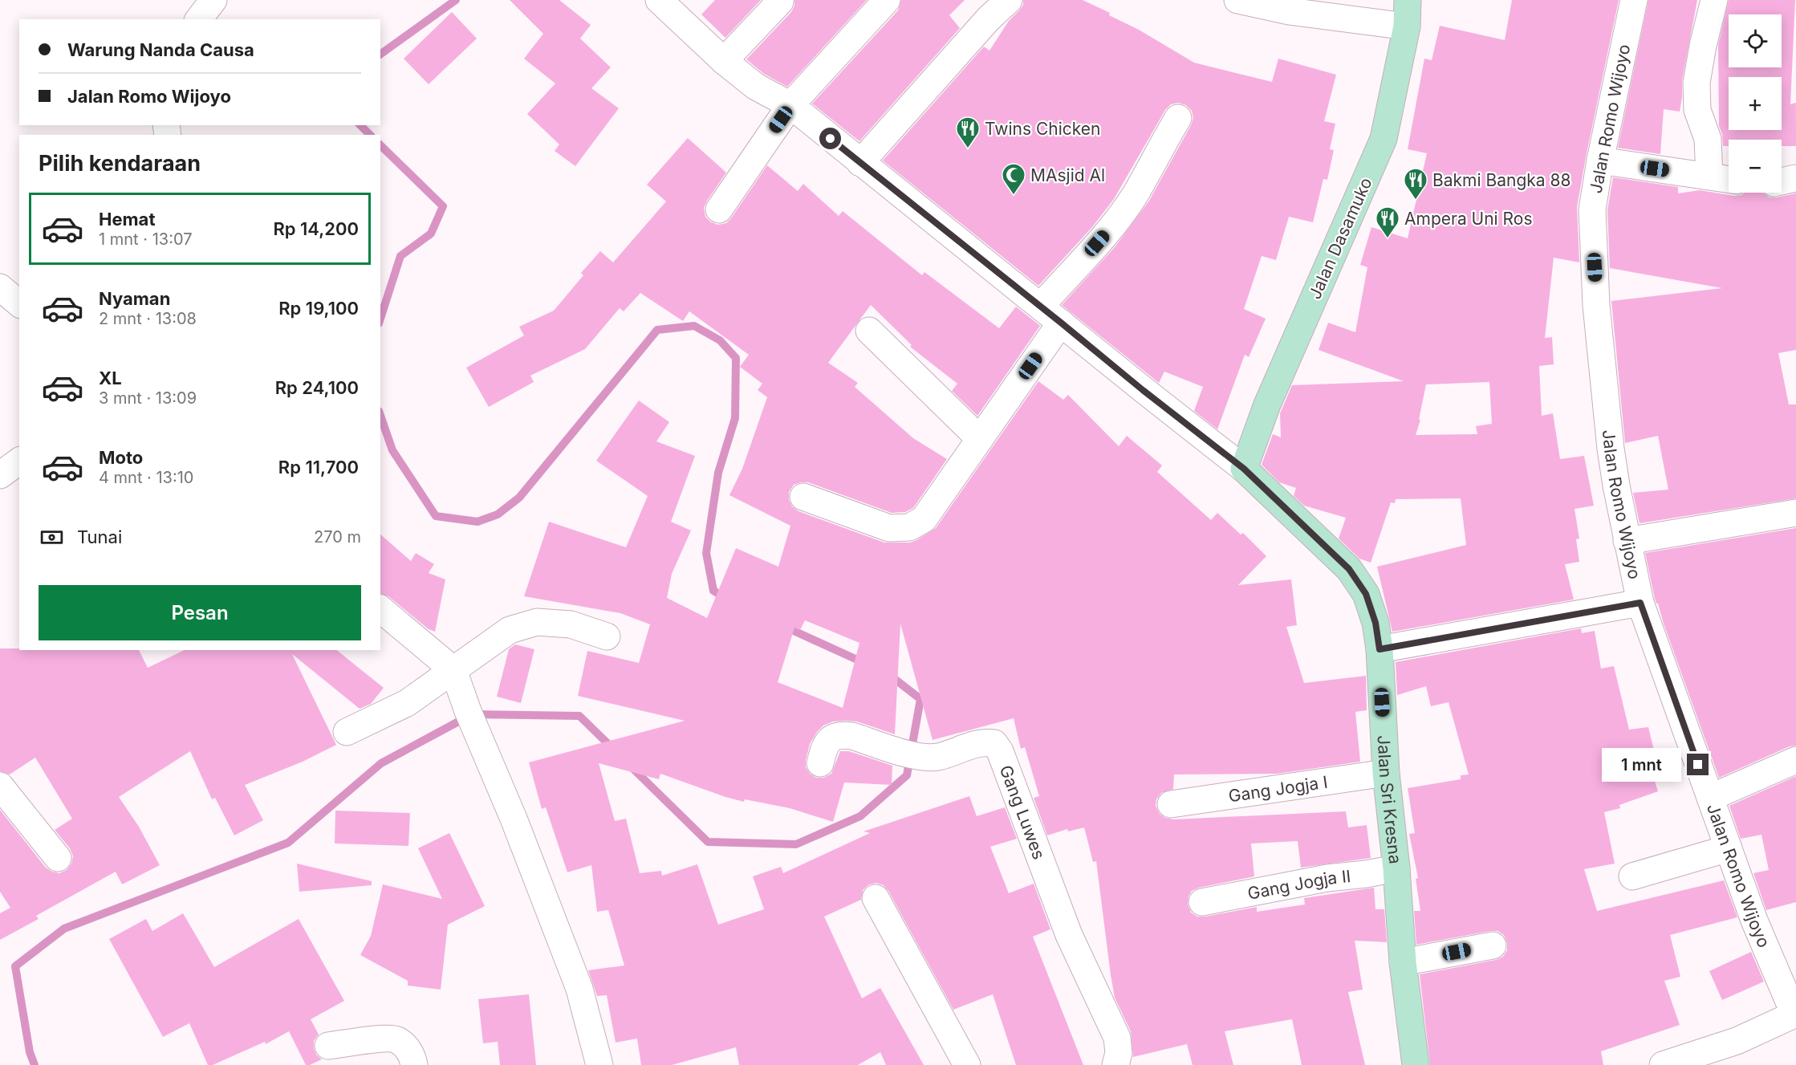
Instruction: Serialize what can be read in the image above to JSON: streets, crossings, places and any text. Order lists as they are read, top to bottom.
{
  "streets": {
    "main road": ["Jalan Dasamuko", "Jalan Sri Kresna"],
    "street": [
      "Jalan Romo Wijoyo",
      "Gang Jogja I",
      "Gang Luwes",
      "Gang Jogja II"
    ]
  },
  "crossings": [
    ["Jalan Dasamuko", "Jalan Sri Kresna"],
    ["Gang Jogja I", "Jalan Sri Kresna"],
    ["Jalan Sri Kresna", "Gang Jogja II"]
  ],
  "places": {
    "restaurant": ["Twins Chicken", "Bakmi Bangka 88", "Ampera Uni Ros"],
    "mosque": ["MAsjid Al"]
  },
  "page": {
    "map_buttons": ["+", "−"],
    "banner": ["Warung Nanda Causa", "Jalan Romo Wijoyo"],
    "heading": "Pilih kendaraan",
    "list": [
      {
        "name": "Hemat",
        "note": "1 mnt · 13:07",
        "value": "Rp 14,200"
      },
      {
        "name": "Nyaman",
        "note": "2 mnt · 13:08",
        "value": "Rp 19,100"
      },
      {
        "name": "XL",
        "note": "3 mnt · 13:09",
        "value": "Rp 24,100"
      },
      {
        "name": "Moto",
        "note": "4 mnt · 13:10",
        "value": "Rp 11,700"
      }
    ],
    "pay": ["Tunai", "270 m"],
    "buttons": "Pesan",
    "bubble": "1 mnt"
  }
}
